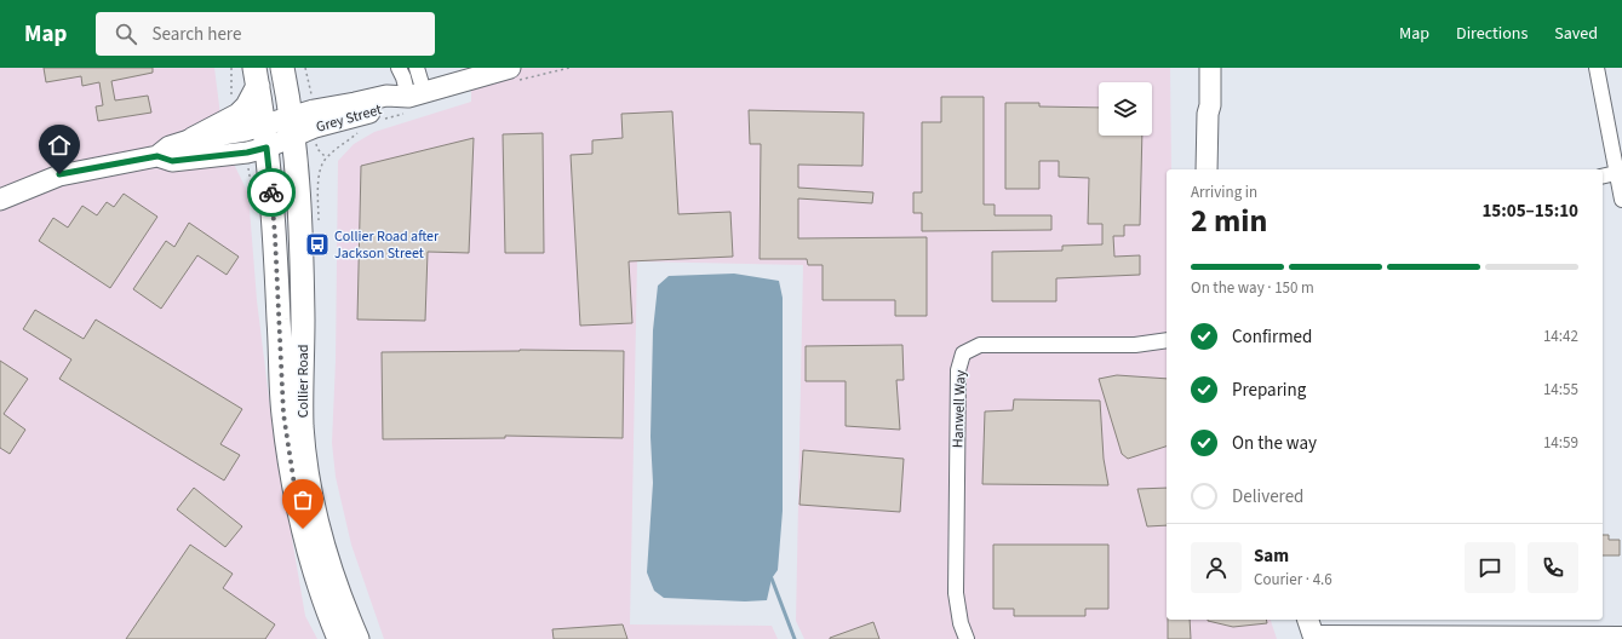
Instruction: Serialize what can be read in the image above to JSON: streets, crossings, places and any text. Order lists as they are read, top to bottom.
{
  "streets": {
    "main road": ["Collier Road"],
    "street": ["Grey Street", "Hanwell Way"]
  },
  "crossings": [
    ["Grey Street", "Collier Road"]
  ],
  "places": {
    "bus stop": ["Collier Road after Jackson Street"]
  },
  "page": {
    "header": "Map",
    "search": "Search here",
    "nav": ["Map", "Directions", "Saved"],
    "heading": ["2 min", "Arriving in", "15:05–15:10"],
    "panel": ["Sam", "Courier · 4.6"],
    "bar": "On the way · 150 m",
    "list": [
      ["Confirmed", "14:42"],
      ["Preparing", "14:55"],
      ["On the way", "14:59"],
      "Delivered"
    ]
  }
}
